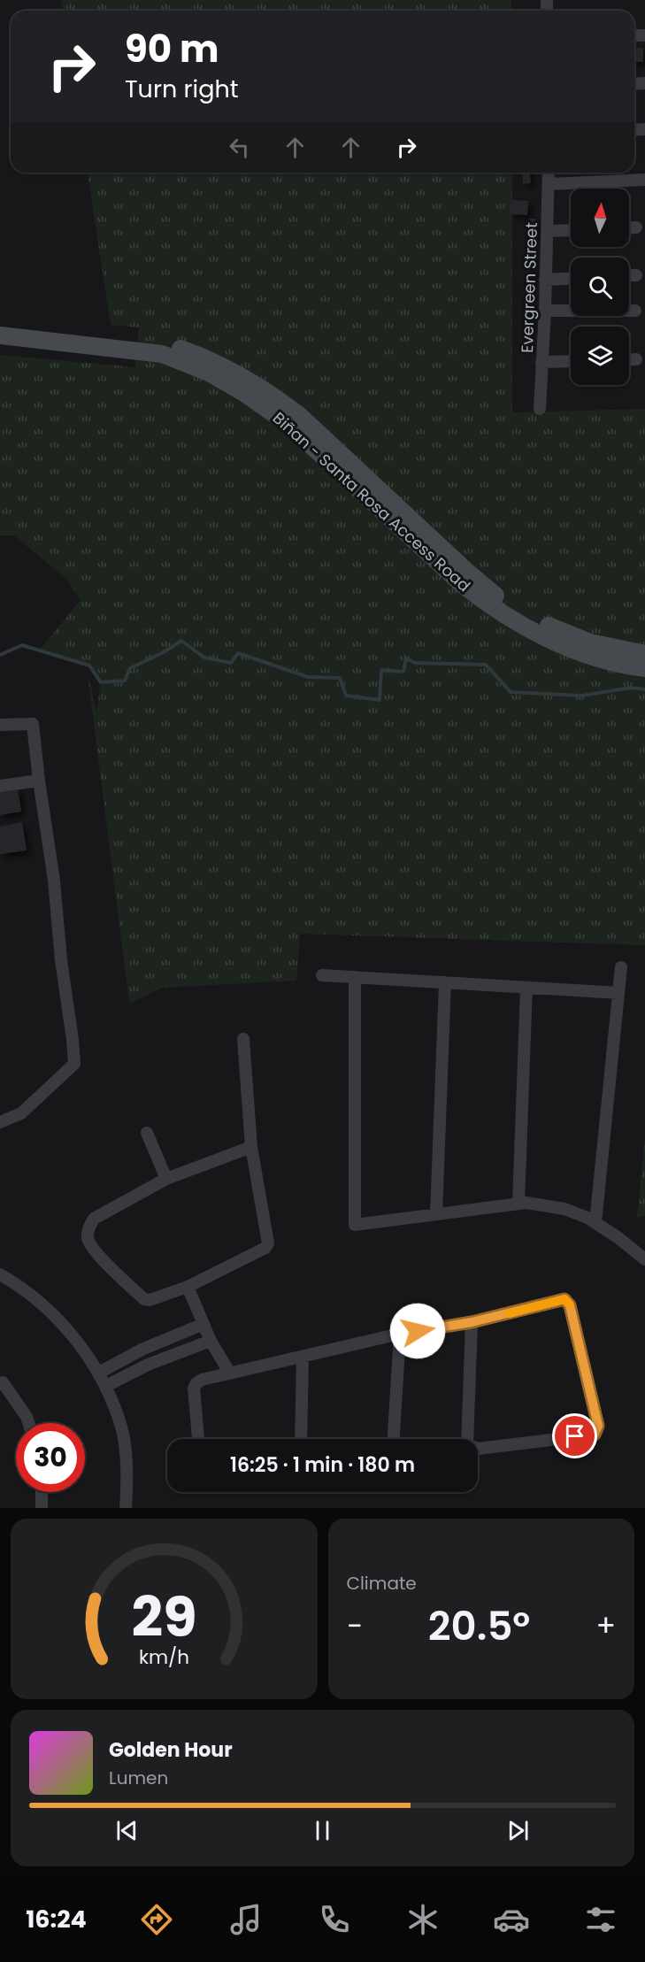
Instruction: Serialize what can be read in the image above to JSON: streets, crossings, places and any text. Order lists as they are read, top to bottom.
{
  "streets": {
    "main road": ["Biñan - Santa Rosa Access Road"],
    "street": ["Evergreen Street"]
  },
  "north": "top",
  "page": {
    "turn": ["90 m", "Turn right"],
    "limit": "30",
    "trip": "16:25 · 1 min · 180 m",
    "tile": "Climate",
    "heat": ["−", "20.5°", "+"],
    "song": ["Golden Hour", "Lumen"],
    "tabs": "16:24",
    "gauge": ["29", "km/h"]
  }
}
